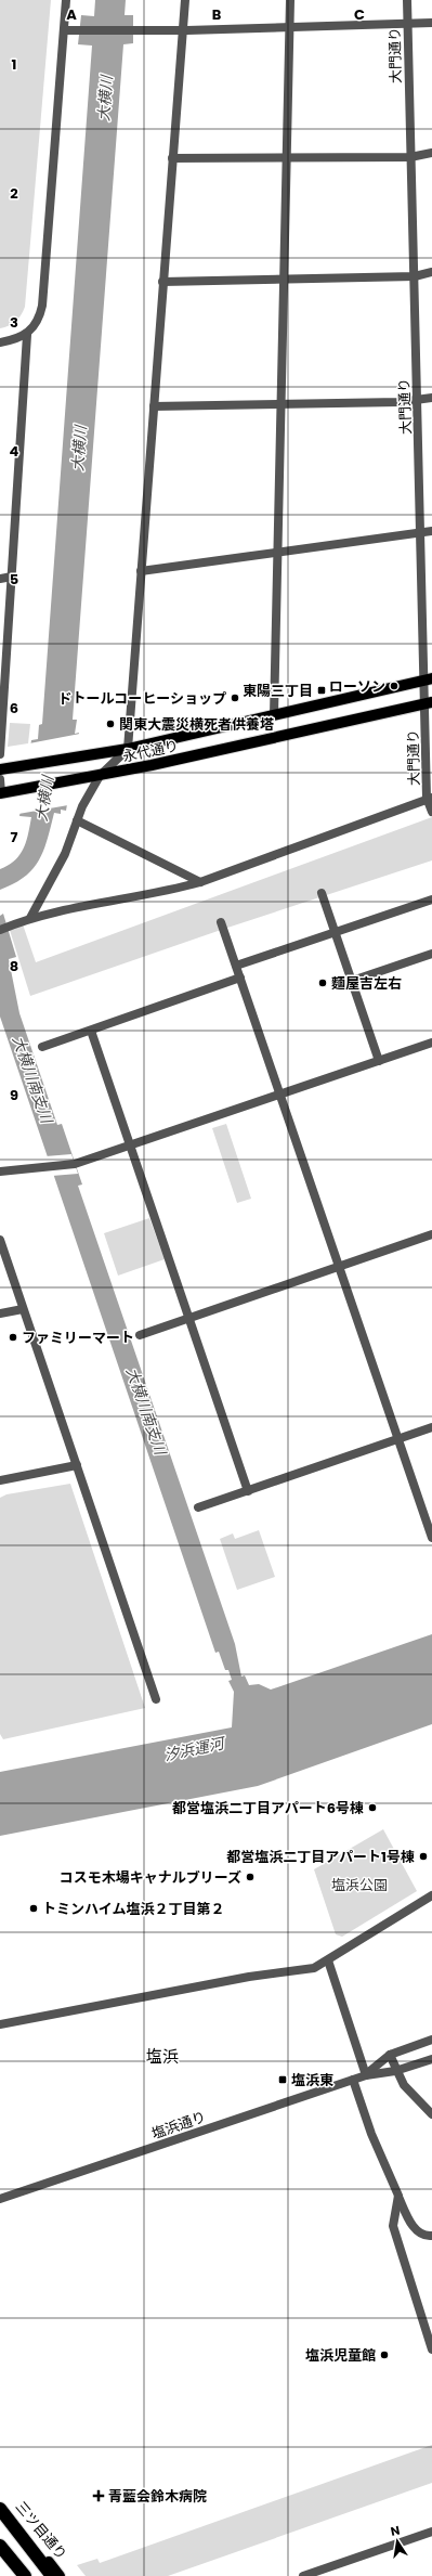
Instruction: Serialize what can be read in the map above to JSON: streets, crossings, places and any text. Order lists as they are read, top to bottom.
{
  "streets": {
    "main road": ["永代通り", "三ツ目通り"],
    "street": ["大門通り", "塩浜通り"]
  },
  "crossings": [
    ["大門通り", "永代通り"]
  ],
  "districts": ["塩浜"],
  "water": ["大横川", "大横川南支川", "汐浜運河"],
  "parks": ["塩浜公園"],
  "places": {
    "other": [
      "ローソン",
      "ドトールコーヒーショップ",
      "関東大震災横死者供養塔",
      "麵屋吉左右",
      "ファミリーマート",
      "都営塩浜二丁目アパート6号棟",
      "都営塩浜二丁目アパート1号棟",
      "コスモ木場キャナルブリーズ",
      "トミンハイム塩浜２丁目第２",
      "塩浜児童館"
    ],
    "transit": ["東陽三丁目", "塩浜東"],
    "health": ["青藍会鈴木病院"]
  },
  "north": "top",
  "grid": {
    "columns": ["A", "B", "C"],
    "rows": [
      "1",
      "2",
      "3",
      "4",
      "5",
      "6",
      "7",
      "8",
      "9"
    ]
  }
}
